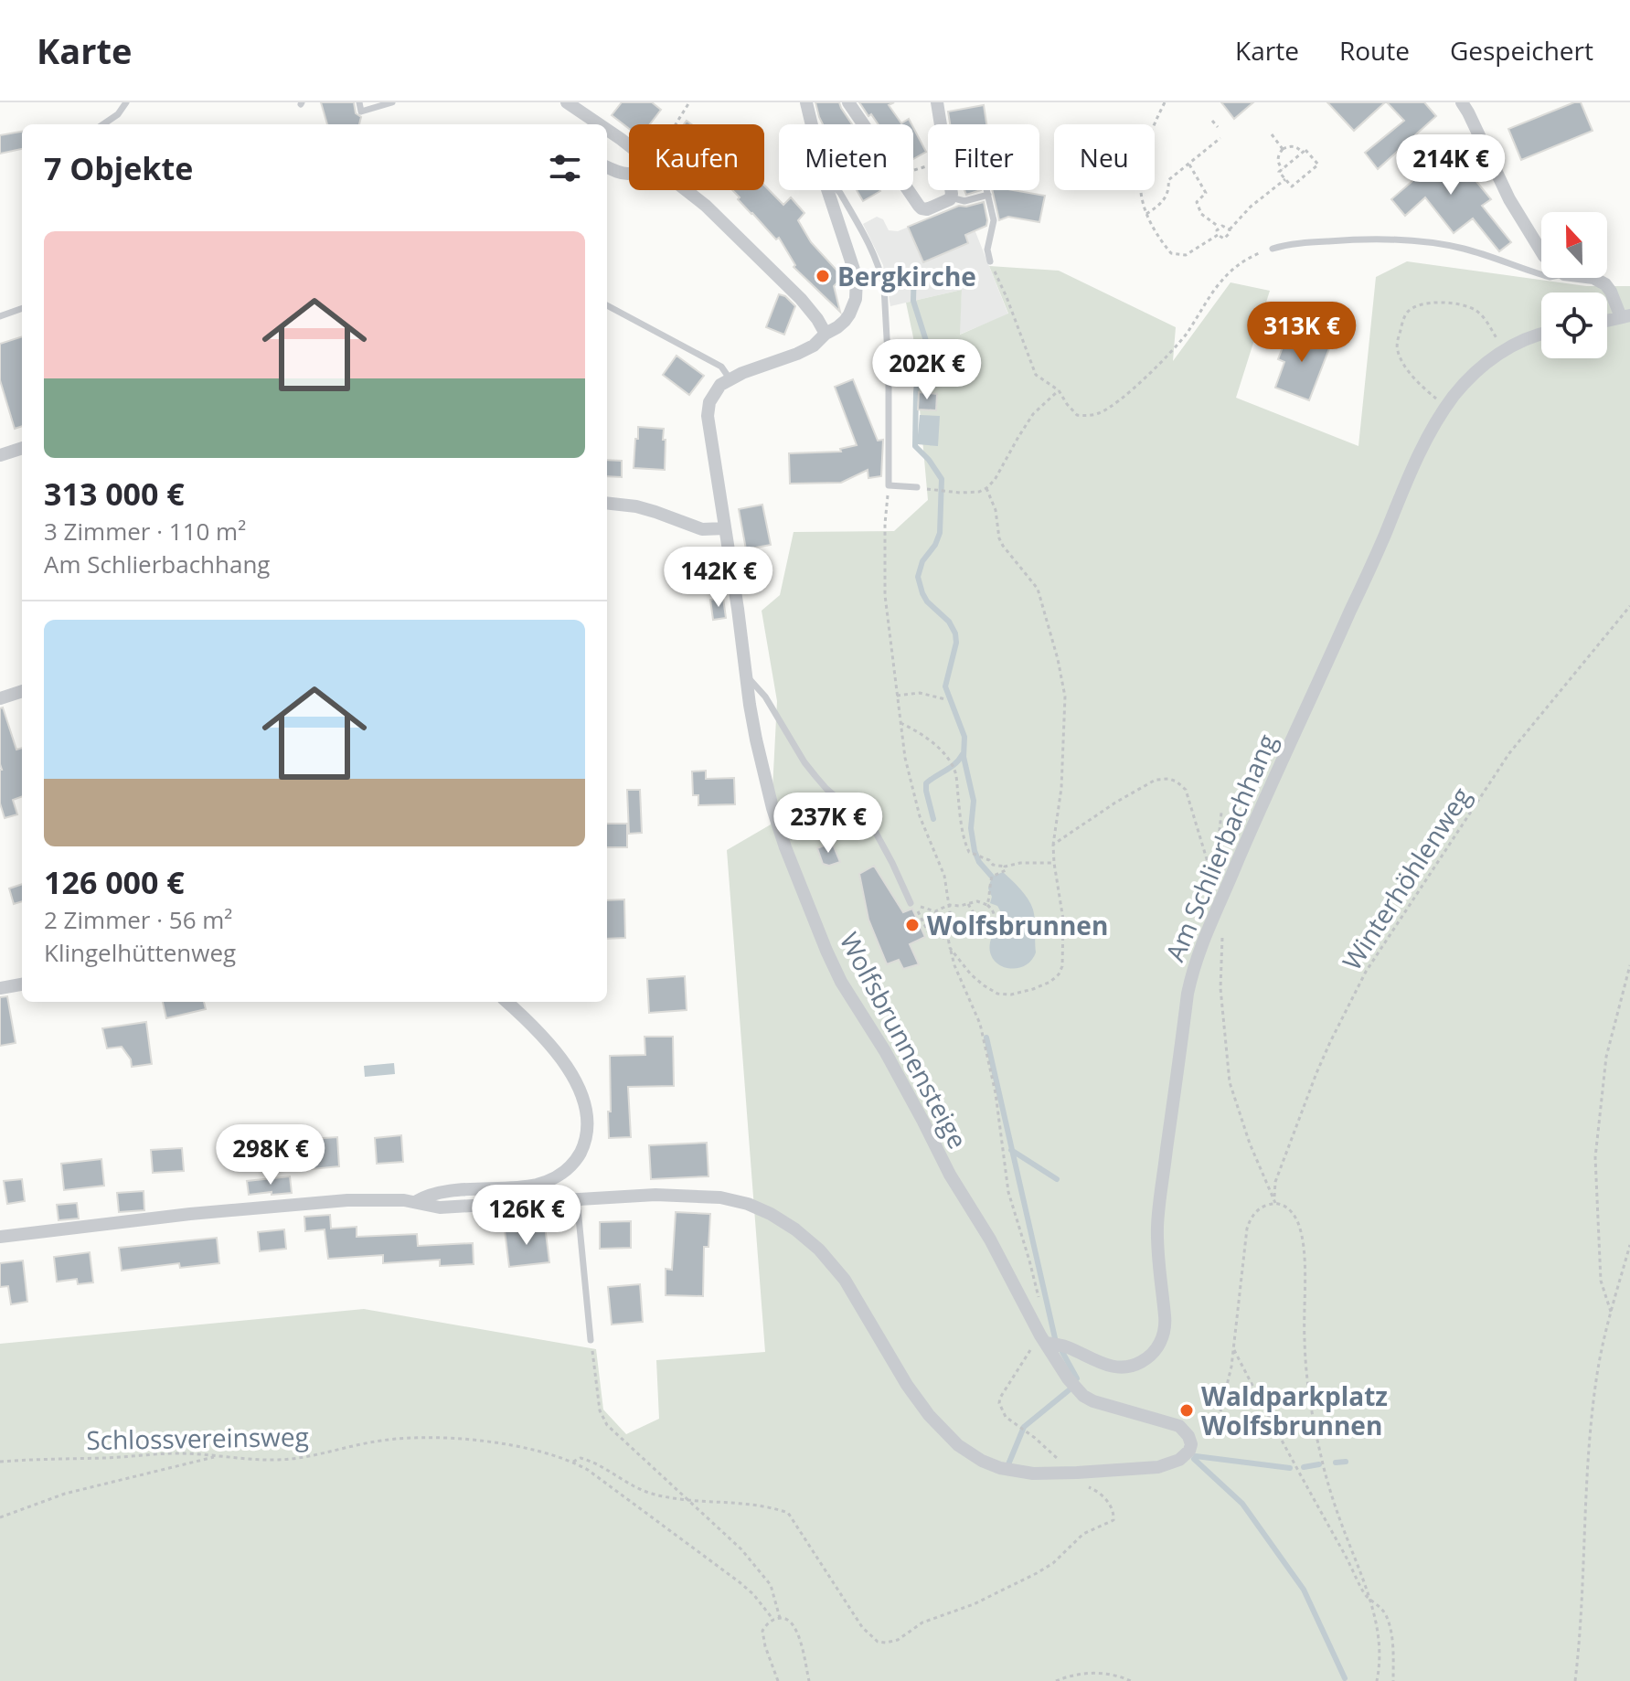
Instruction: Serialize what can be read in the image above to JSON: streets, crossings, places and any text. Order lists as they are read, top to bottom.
{
  "streets": {
    "street": ["Am Schlierbachhang", "Wolfsbrunnensteige"],
    "path": ["Winterhöhlenweg", "Schlossvereinsweg"]
  },
  "crossings": [
    ["Am Schlierbachhang", "Wolfsbrunnensteige"]
  ],
  "places": ["Bergkirche", "Wolfsbrunnen", "Waldparkplatz Wolfsbrunnen"],
  "north": "top",
  "page": {
    "header": "Karte",
    "nav": ["Karte", "Route", "Gespeichert"],
    "chip": [
      "Kaufen",
      "Mieten",
      "Filter",
      "Neu"
    ],
    "heading": "7 Objekte",
    "price": [
      "214K €",
      "313K €",
      "202K €",
      "142K €",
      "237K €",
      "298K €",
      "126K €"
    ],
    "list": [
      {
        "name": "313 000 €",
        "note": "3 Zimmer · 110 m² · Am Schlierbachhang"
      },
      {
        "name": "126 000 €",
        "note": "2 Zimmer · 56 m² · Klingelhüttenweg"
      }
    ]
  }
}
